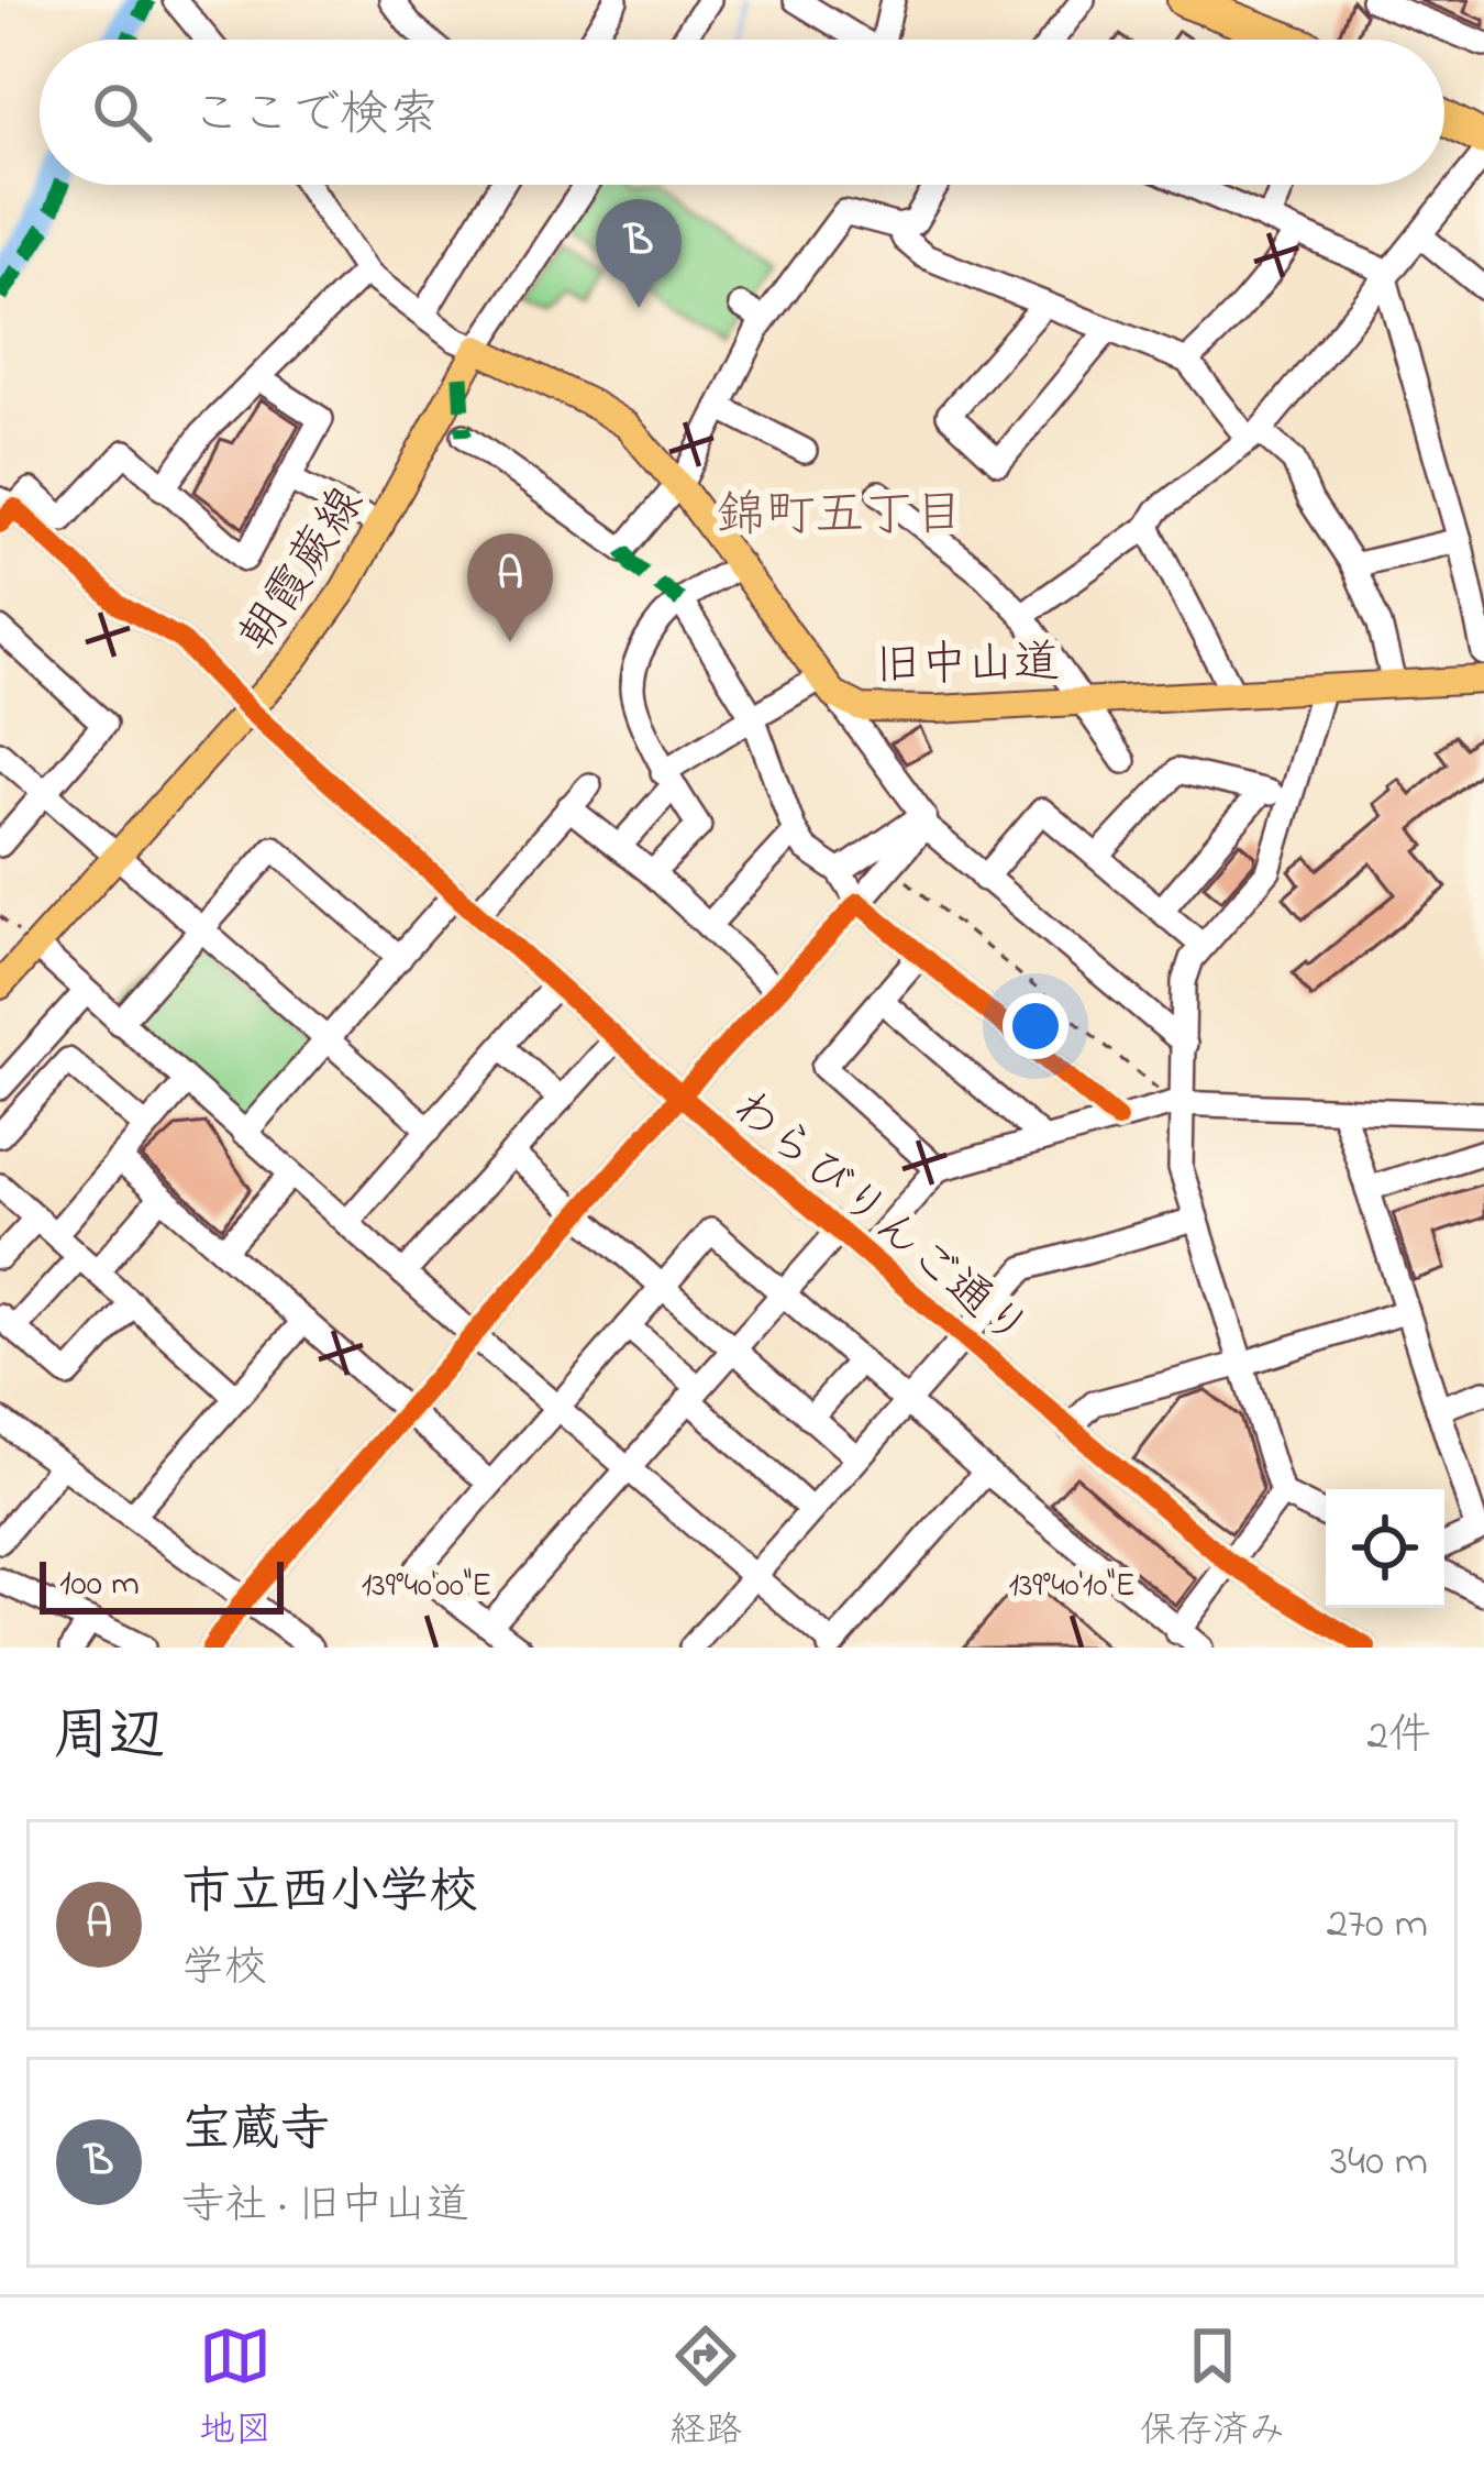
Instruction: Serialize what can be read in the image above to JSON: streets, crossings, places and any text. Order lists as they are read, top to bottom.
{
  "streets": {
    "main road": ["朝霞蕨線", "旧中山道"],
    "street": ["わらびりんご通り"]
  },
  "crossings": [
    ["朝霞蕨線", "旧中山道"],
    ["朝霞蕨線", "わらびりんご通り"]
  ],
  "districts": ["錦町五丁目"],
  "scale_bar": "100 m",
  "page": {
    "search": "ここで検索",
    "pins": ["B", "A"],
    "scale": "100 m",
    "heading": ["周辺", "2件"],
    "list": [
      {
        "mark": "A",
        "name": "市立西小学校",
        "note": "学校",
        "value": "270 m"
      },
      {
        "mark": "B",
        "name": "宝蔵寺",
        "note": "寺社 · 旧中山道",
        "value": "340 m"
      }
    ],
    "nav": ["地図", "経路", "保存済み"]
  },
  "coordinates": ["139°40'00\"E", "139°40'10\"E"]
}
